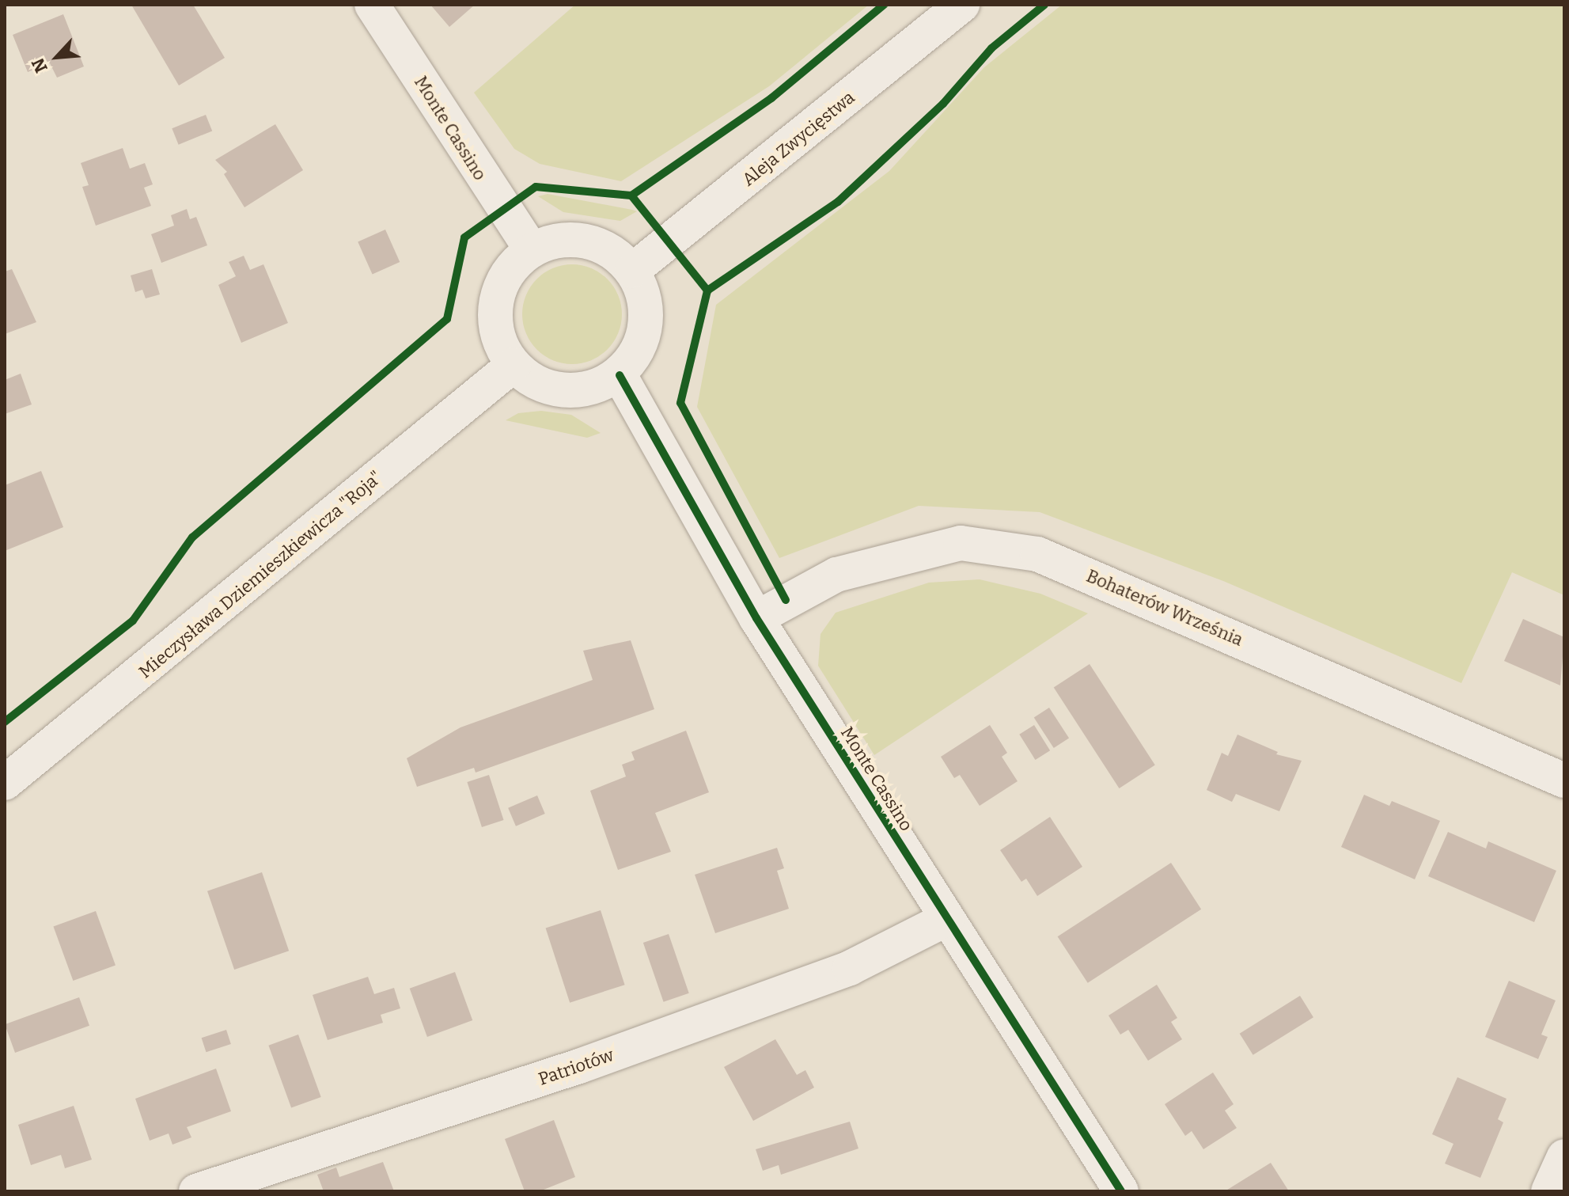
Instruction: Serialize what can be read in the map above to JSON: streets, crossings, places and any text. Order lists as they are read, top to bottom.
{
  "streets": {
    "street": [
      "Monte Cassino",
      "Aleja Zwycięstwa",
      "Mieczysława Dziemieszkiewicza \"Roja\"",
      "Bohaterów Września",
      "Patriotów"
    ]
  },
  "crossings": [
    ["Monte Cassino", "Aleja Zwycięstwa"],
    ["Monte Cassino", "Mieczysława Dziemieszkiewicza \"Roja\""],
    ["Monte Cassino", "Bohaterów Września"],
    ["Monte Cassino", "Patriotów"],
    ["Aleja Zwycięstwa", "Mieczysława Dziemieszkiewicza \"Roja\""]
  ],
  "north": "bottom left"
}
